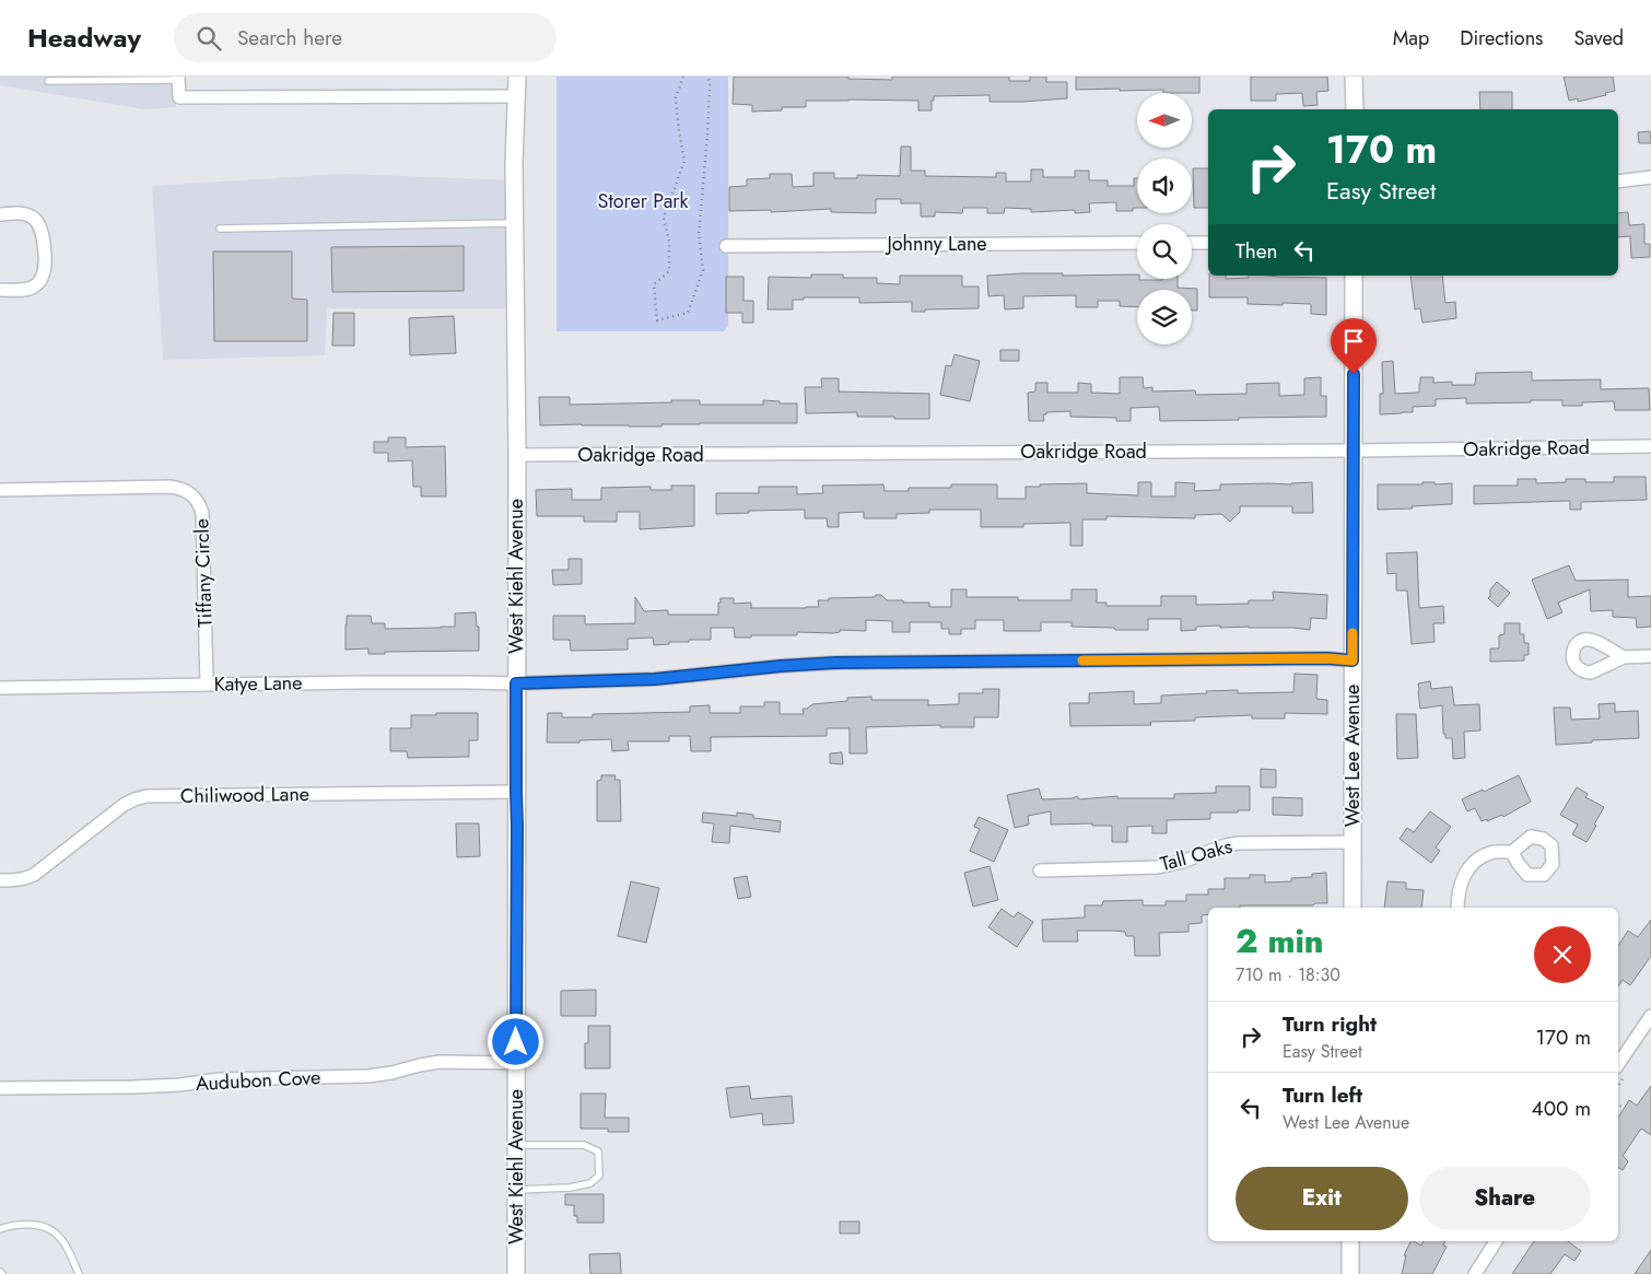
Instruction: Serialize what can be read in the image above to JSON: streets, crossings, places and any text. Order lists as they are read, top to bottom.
{
  "streets": {
    "street": [
      "Johnny Lane",
      "Oakridge Road",
      "Tiffany Circle",
      "West Kiehl Avenue",
      "Katye Lane",
      "West Lee Avenue",
      "Chiliwood Lane",
      "Tall Oaks",
      "Audubon Cove"
    ]
  },
  "crossings": [
    ["Oakridge Road", "West Kiehl Avenue"],
    ["Oakridge Road", "West Lee Avenue"],
    ["Tiffany Circle", "Katye Lane"],
    ["West Kiehl Avenue", "Katye Lane"],
    ["West Kiehl Avenue", "Chiliwood Lane"],
    ["West Kiehl Avenue", "Audubon Cove"],
    ["Katye Lane", "West Lee Avenue"],
    ["West Lee Avenue", "Tall Oaks"]
  ],
  "parks": ["Storer Park"],
  "north": "left",
  "page": {
    "header": "Headway",
    "search": "Search here",
    "nav": ["Map", "Directions", "Saved"],
    "turn": ["170 m", "Easy Street"],
    "then": "Then",
    "heading": ["2 min", "710 m · 18:30"],
    "list": [
      {
        "name": "Turn right",
        "note": "Easy Street",
        "value": "170 m"
      },
      {
        "name": "Turn left",
        "note": "West Lee Avenue",
        "value": "400 m"
      }
    ],
    "buttons": ["Exit", "Share"]
  }
}
